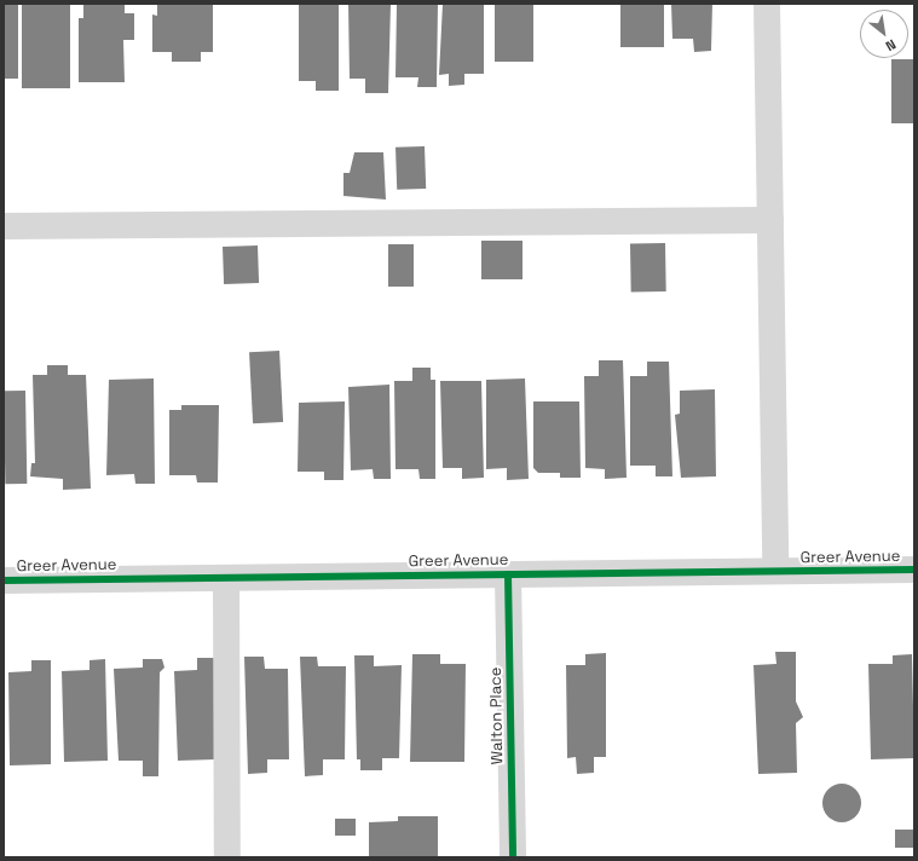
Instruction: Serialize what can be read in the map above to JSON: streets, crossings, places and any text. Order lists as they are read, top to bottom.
{
  "streets": {
    "street": ["Greer Avenue", "Walton Place"]
  },
  "crossings": [
    ["Greer Avenue", "Walton Place"]
  ],
  "north": "bottom right"
}
